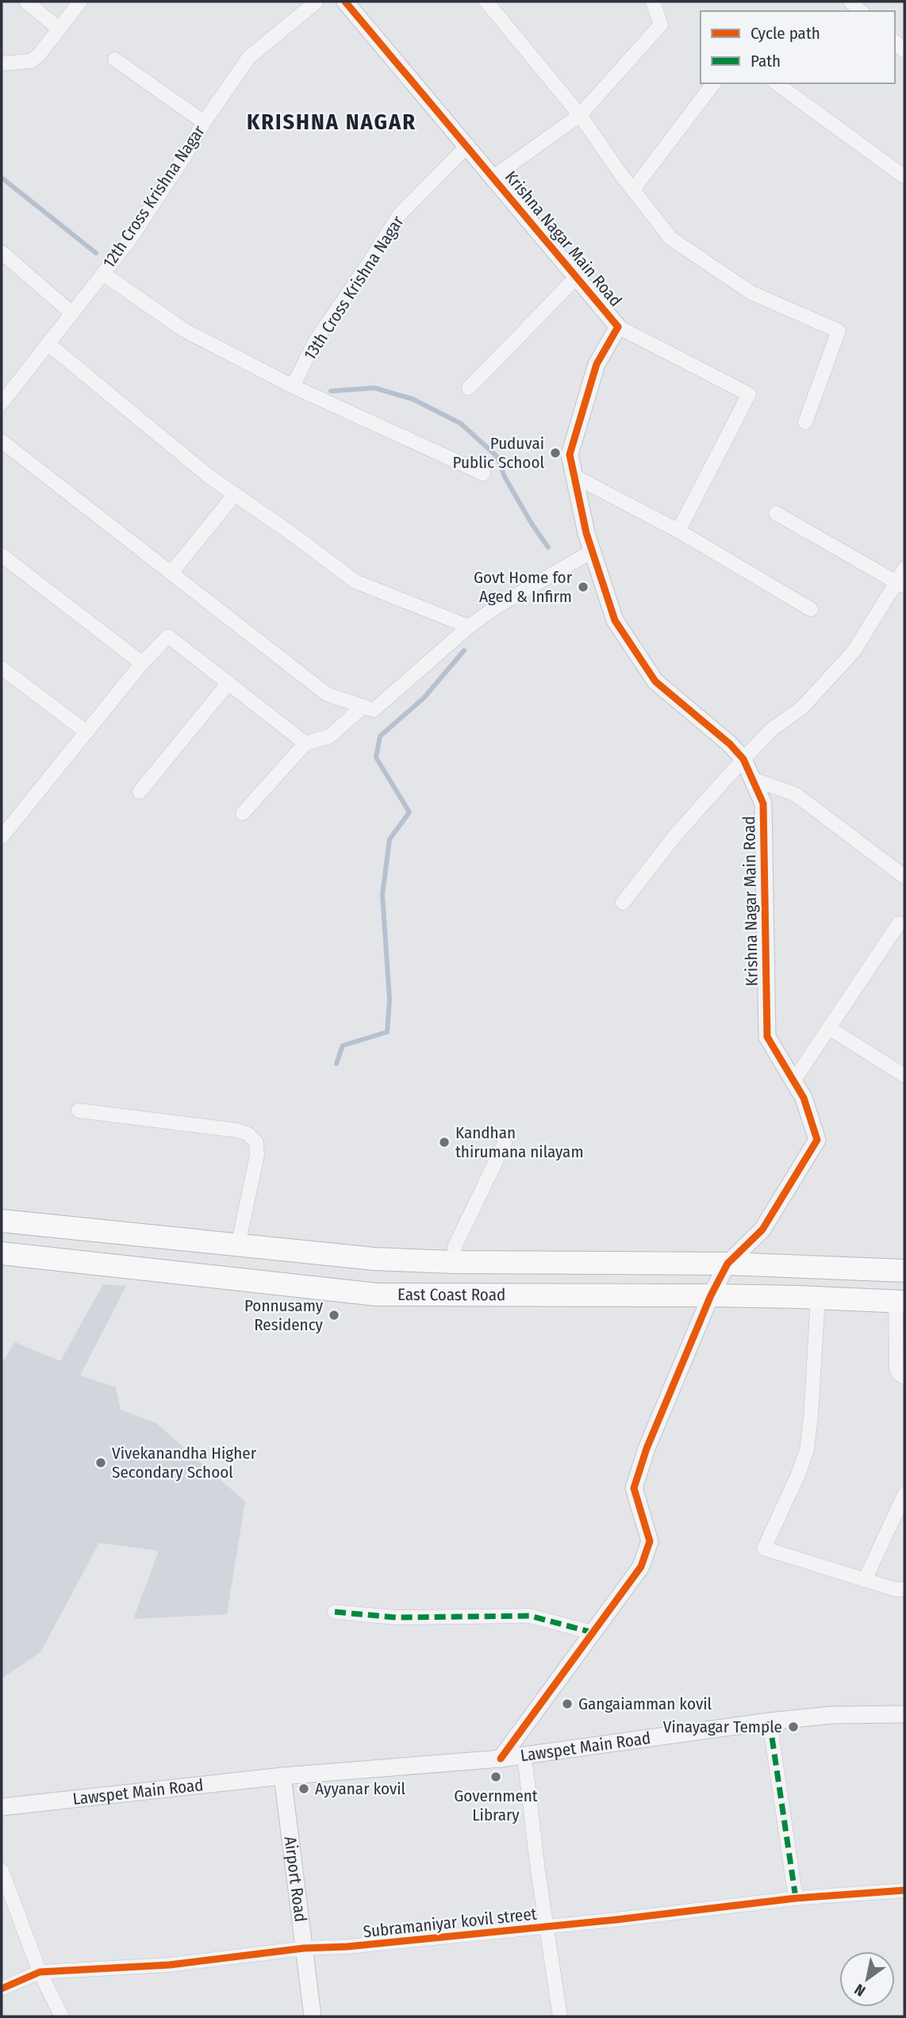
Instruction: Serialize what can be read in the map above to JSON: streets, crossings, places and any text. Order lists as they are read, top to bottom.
{
  "streets": {
    "highway": ["East Coast Road"],
    "street": [
      "12th Cross Krishna Nagar",
      "Krishna Nagar Main Road",
      "13th Cross Krishna Nagar",
      "Lawspet Main Road",
      "Airport Road",
      "Subramaniyar kovil street"
    ]
  },
  "crossings": [
    ["Krishna Nagar Main Road", "13th Cross Krishna Nagar"],
    ["Krishna Nagar Main Road", "East Coast Road"],
    ["Lawspet Main Road", "Airport Road"],
    ["Airport Road", "Subramaniyar kovil street"]
  ],
  "districts": ["KRISHNA NAGAR"],
  "places": [
    "Puduvai Public School",
    "Govt Home for Aged & Infirm",
    "Kandhan thirumana nilayam",
    "Ponnusamy Residency",
    "Vivekanandha Higher Secondary School",
    "Gangaiamman kovil",
    "Vinayagar Temple",
    "Government Library",
    "Ayyanar kovil"
  ],
  "legend": ["Cycle path", "Path"],
  "north": "bottom left"
}
